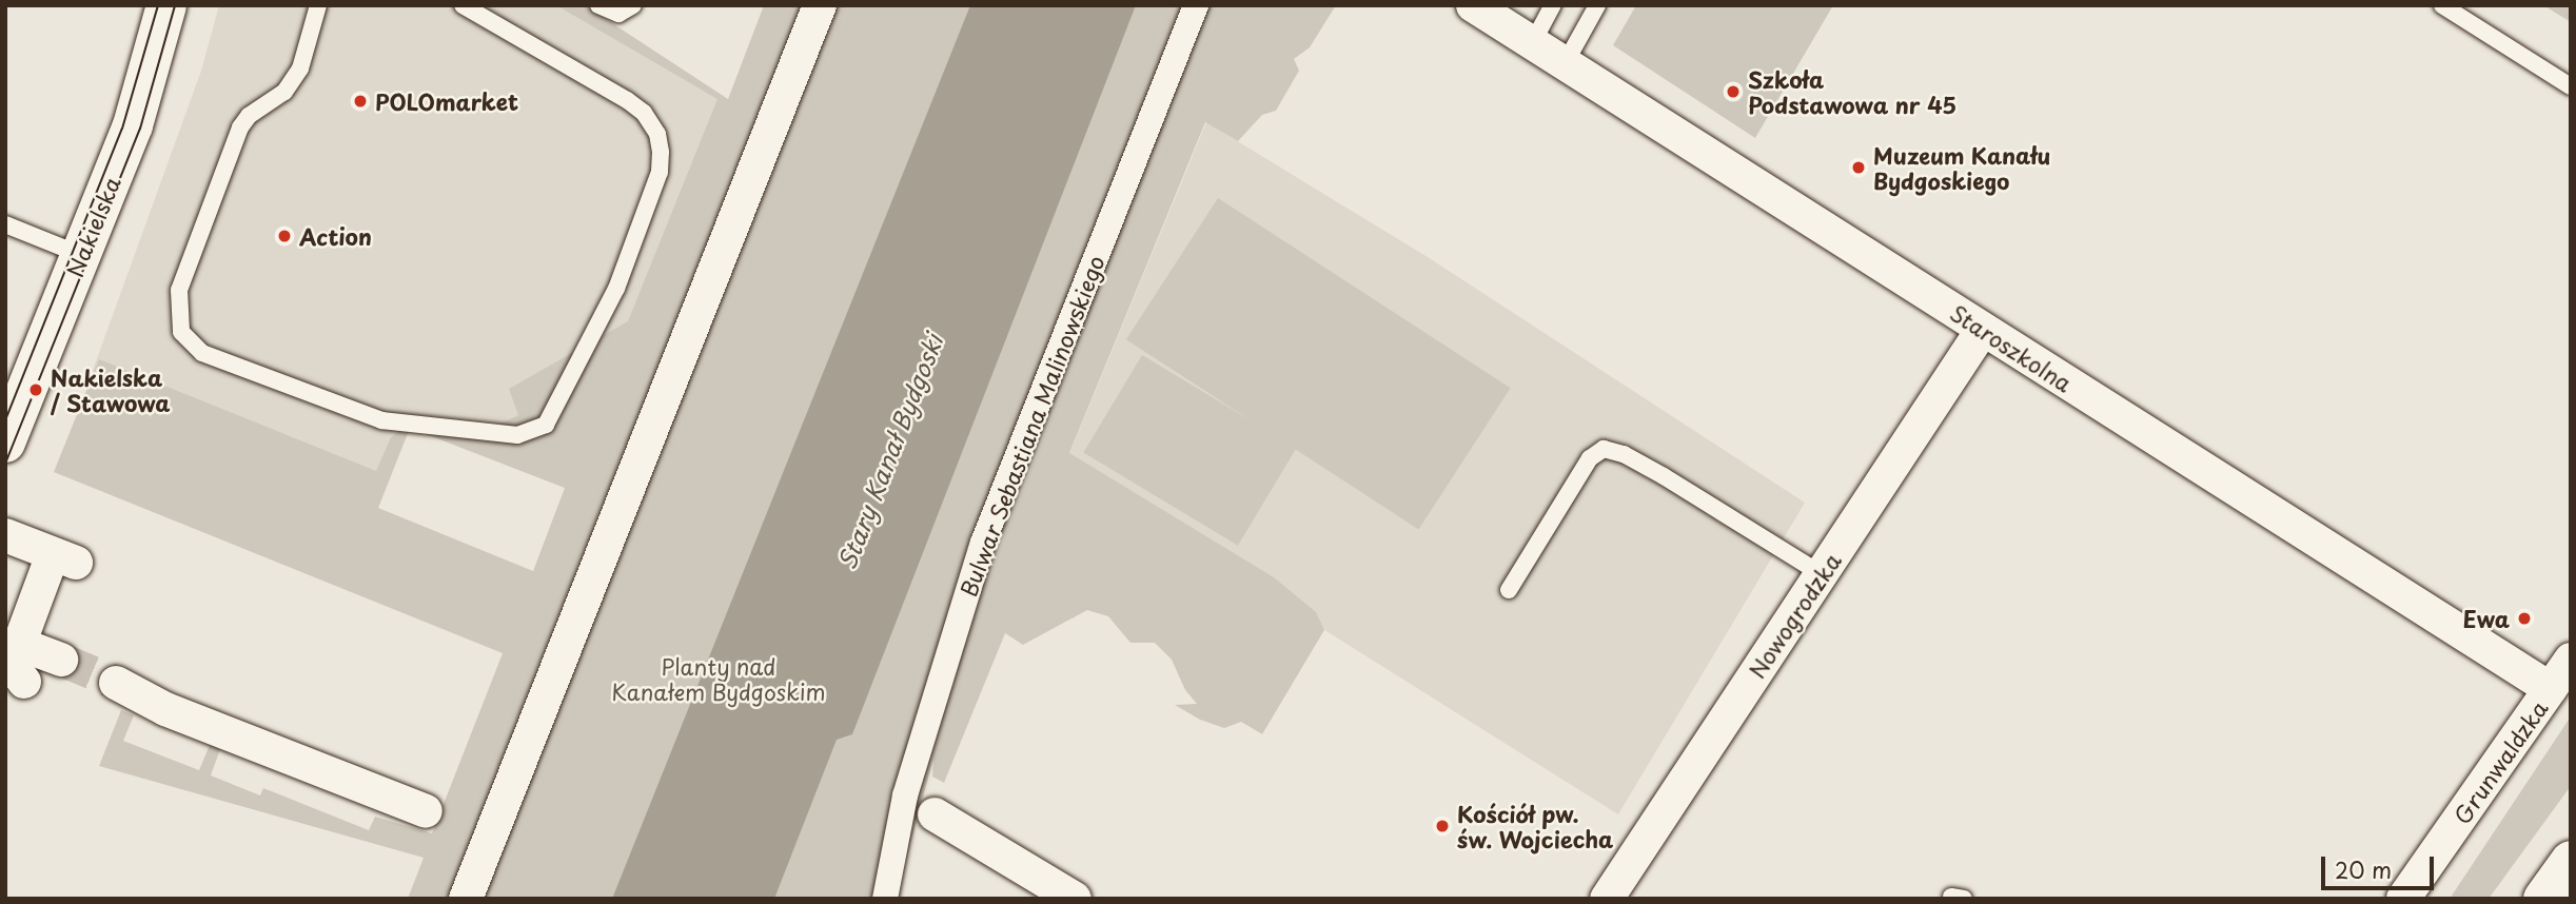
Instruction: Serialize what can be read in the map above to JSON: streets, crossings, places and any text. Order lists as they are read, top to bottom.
{
  "streets": {
    "main road": ["Nakielska"],
    "street": [
      "Staroszkolna",
      "Bulwar Sebastiana Malinowskiego",
      "Nowogrodzka",
      "Grunwaldzka"
    ]
  },
  "crossings": [
    ["Staroszkolna", "Nowogrodzka"],
    ["Staroszkolna", "Grunwaldzka"]
  ],
  "water": ["Stary Kanał Bydgoski"],
  "parks": ["Planty nad Kanałem Bydgoskim"],
  "places": [
    "Szkoła Podstawowa nr 45",
    "POLOmarket",
    "Muzeum Kanału Bydgoskiego",
    "Action",
    "Nakielska / Stawowa",
    "Ewa",
    "Kościół pw. św. Wojciecha"
  ],
  "scale_bar": "20 m"
}
